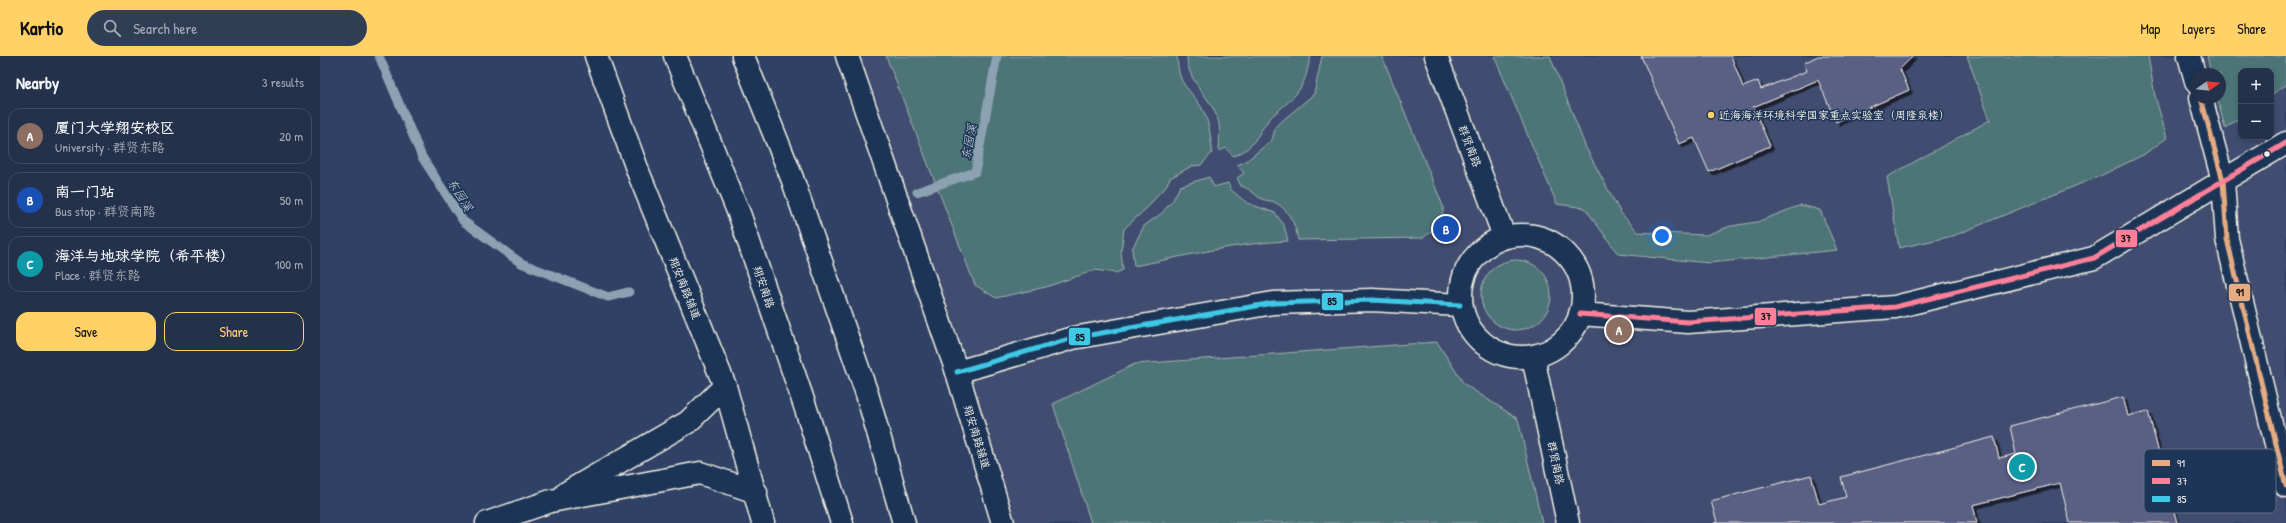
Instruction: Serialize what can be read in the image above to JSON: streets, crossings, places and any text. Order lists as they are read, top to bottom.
{
  "streets": {
    "main road": ["群贤南路", "翔安南路", "翔安南路辅道"]
  },
  "water": ["东园溪"],
  "places": ["近海海洋环境科学国家重点实验室（周隆泉楼）"],
  "lines": ["transit line 91", "transit line 37", "transit line 85"],
  "legend": ["91", "37", "85"],
  "north": "right",
  "page": {
    "header": "Kartio",
    "search": "Search here",
    "nav": ["Map", "Layers", "Share"],
    "heading": ["Nearby", "3 results"],
    "map_buttons": ["+", "−"],
    "list": [
      {
        "mark": "A",
        "name": "厦门大学翔安校区",
        "note": "University · 群贤东路",
        "value": "20 m"
      },
      {
        "mark": "B",
        "name": "南一门站",
        "note": "Bus stop · 群贤南路",
        "value": "50 m"
      },
      {
        "mark": "C",
        "name": "海洋与地球学院（希平楼）",
        "note": "Place · 群贤东路",
        "value": "100 m"
      }
    ],
    "pins": ["B", "A", "C"],
    "buttons": ["Save", "Share"]
  }
}
